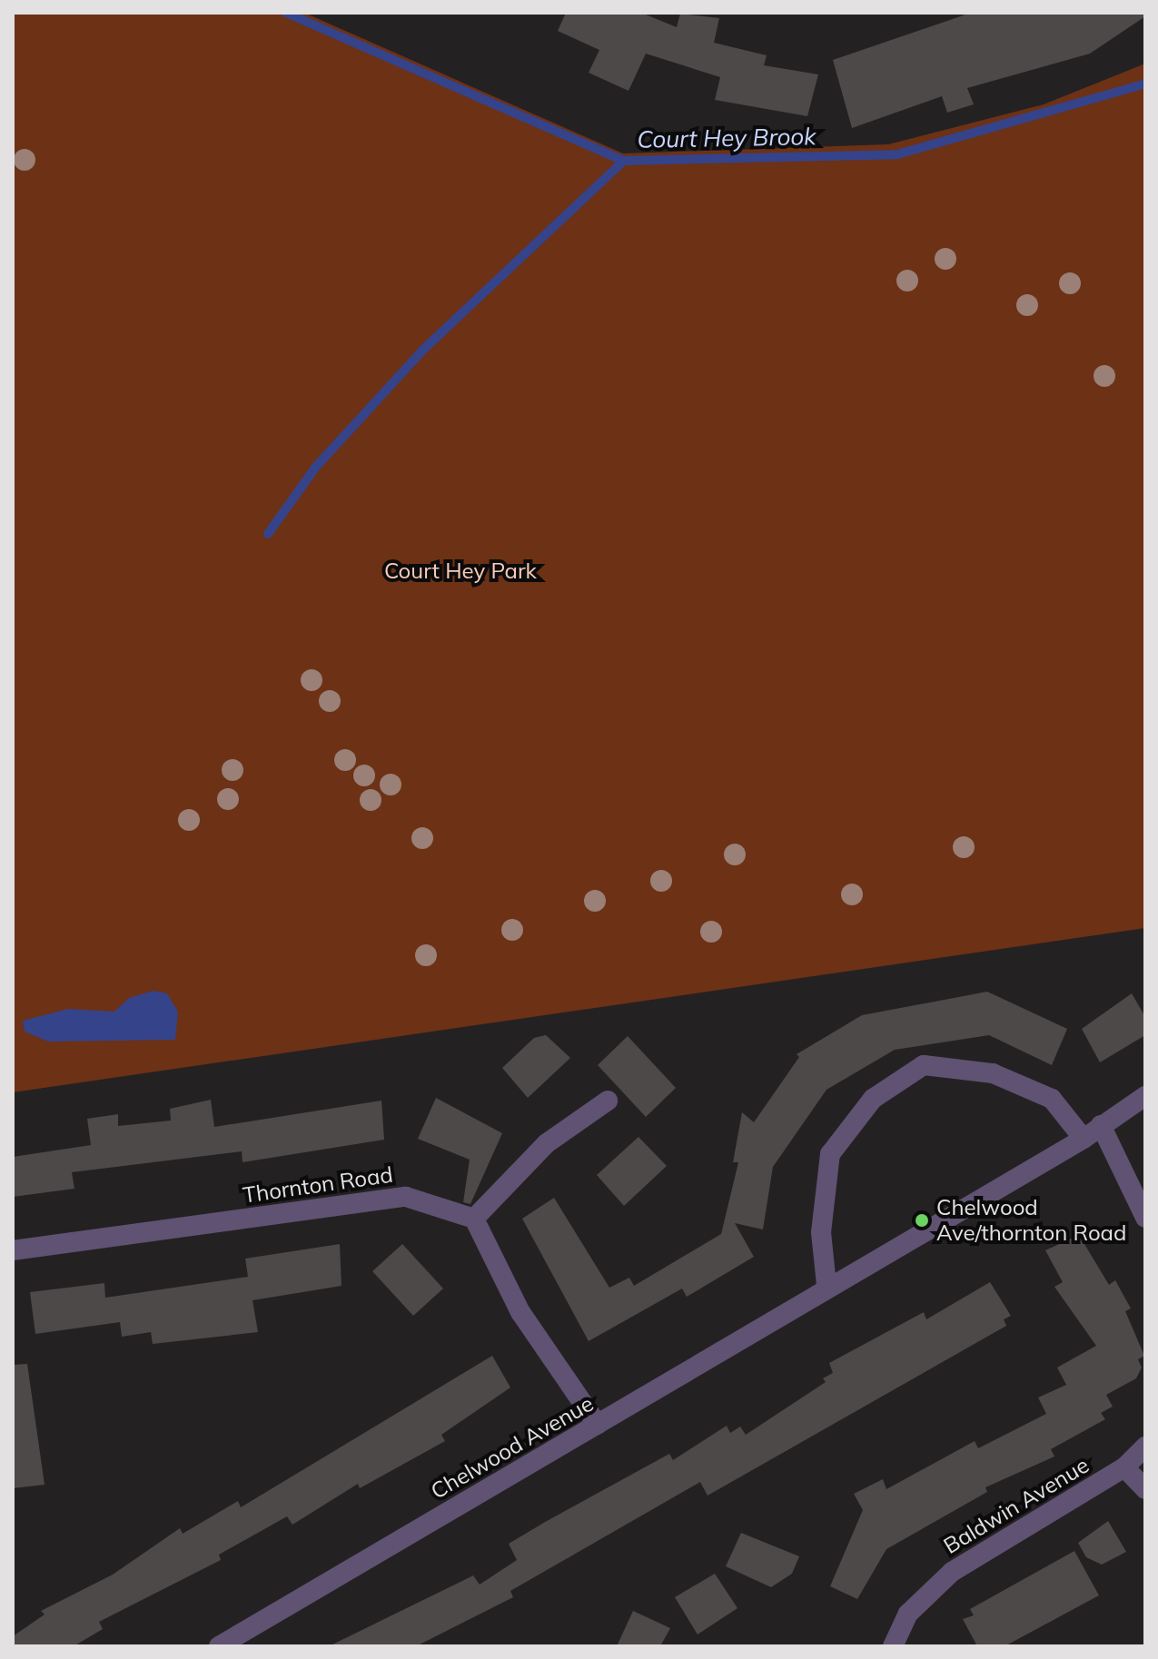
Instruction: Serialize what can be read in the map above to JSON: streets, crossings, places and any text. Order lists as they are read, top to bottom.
{
  "streets": {
    "street": ["Thornton Road", "Chelwood Avenue", "Baldwin Avenue"]
  },
  "water": ["Court Hey Brook"],
  "parks": ["Court Hey Park"],
  "places": ["Chelwood Ave/thornton Road"]
}
